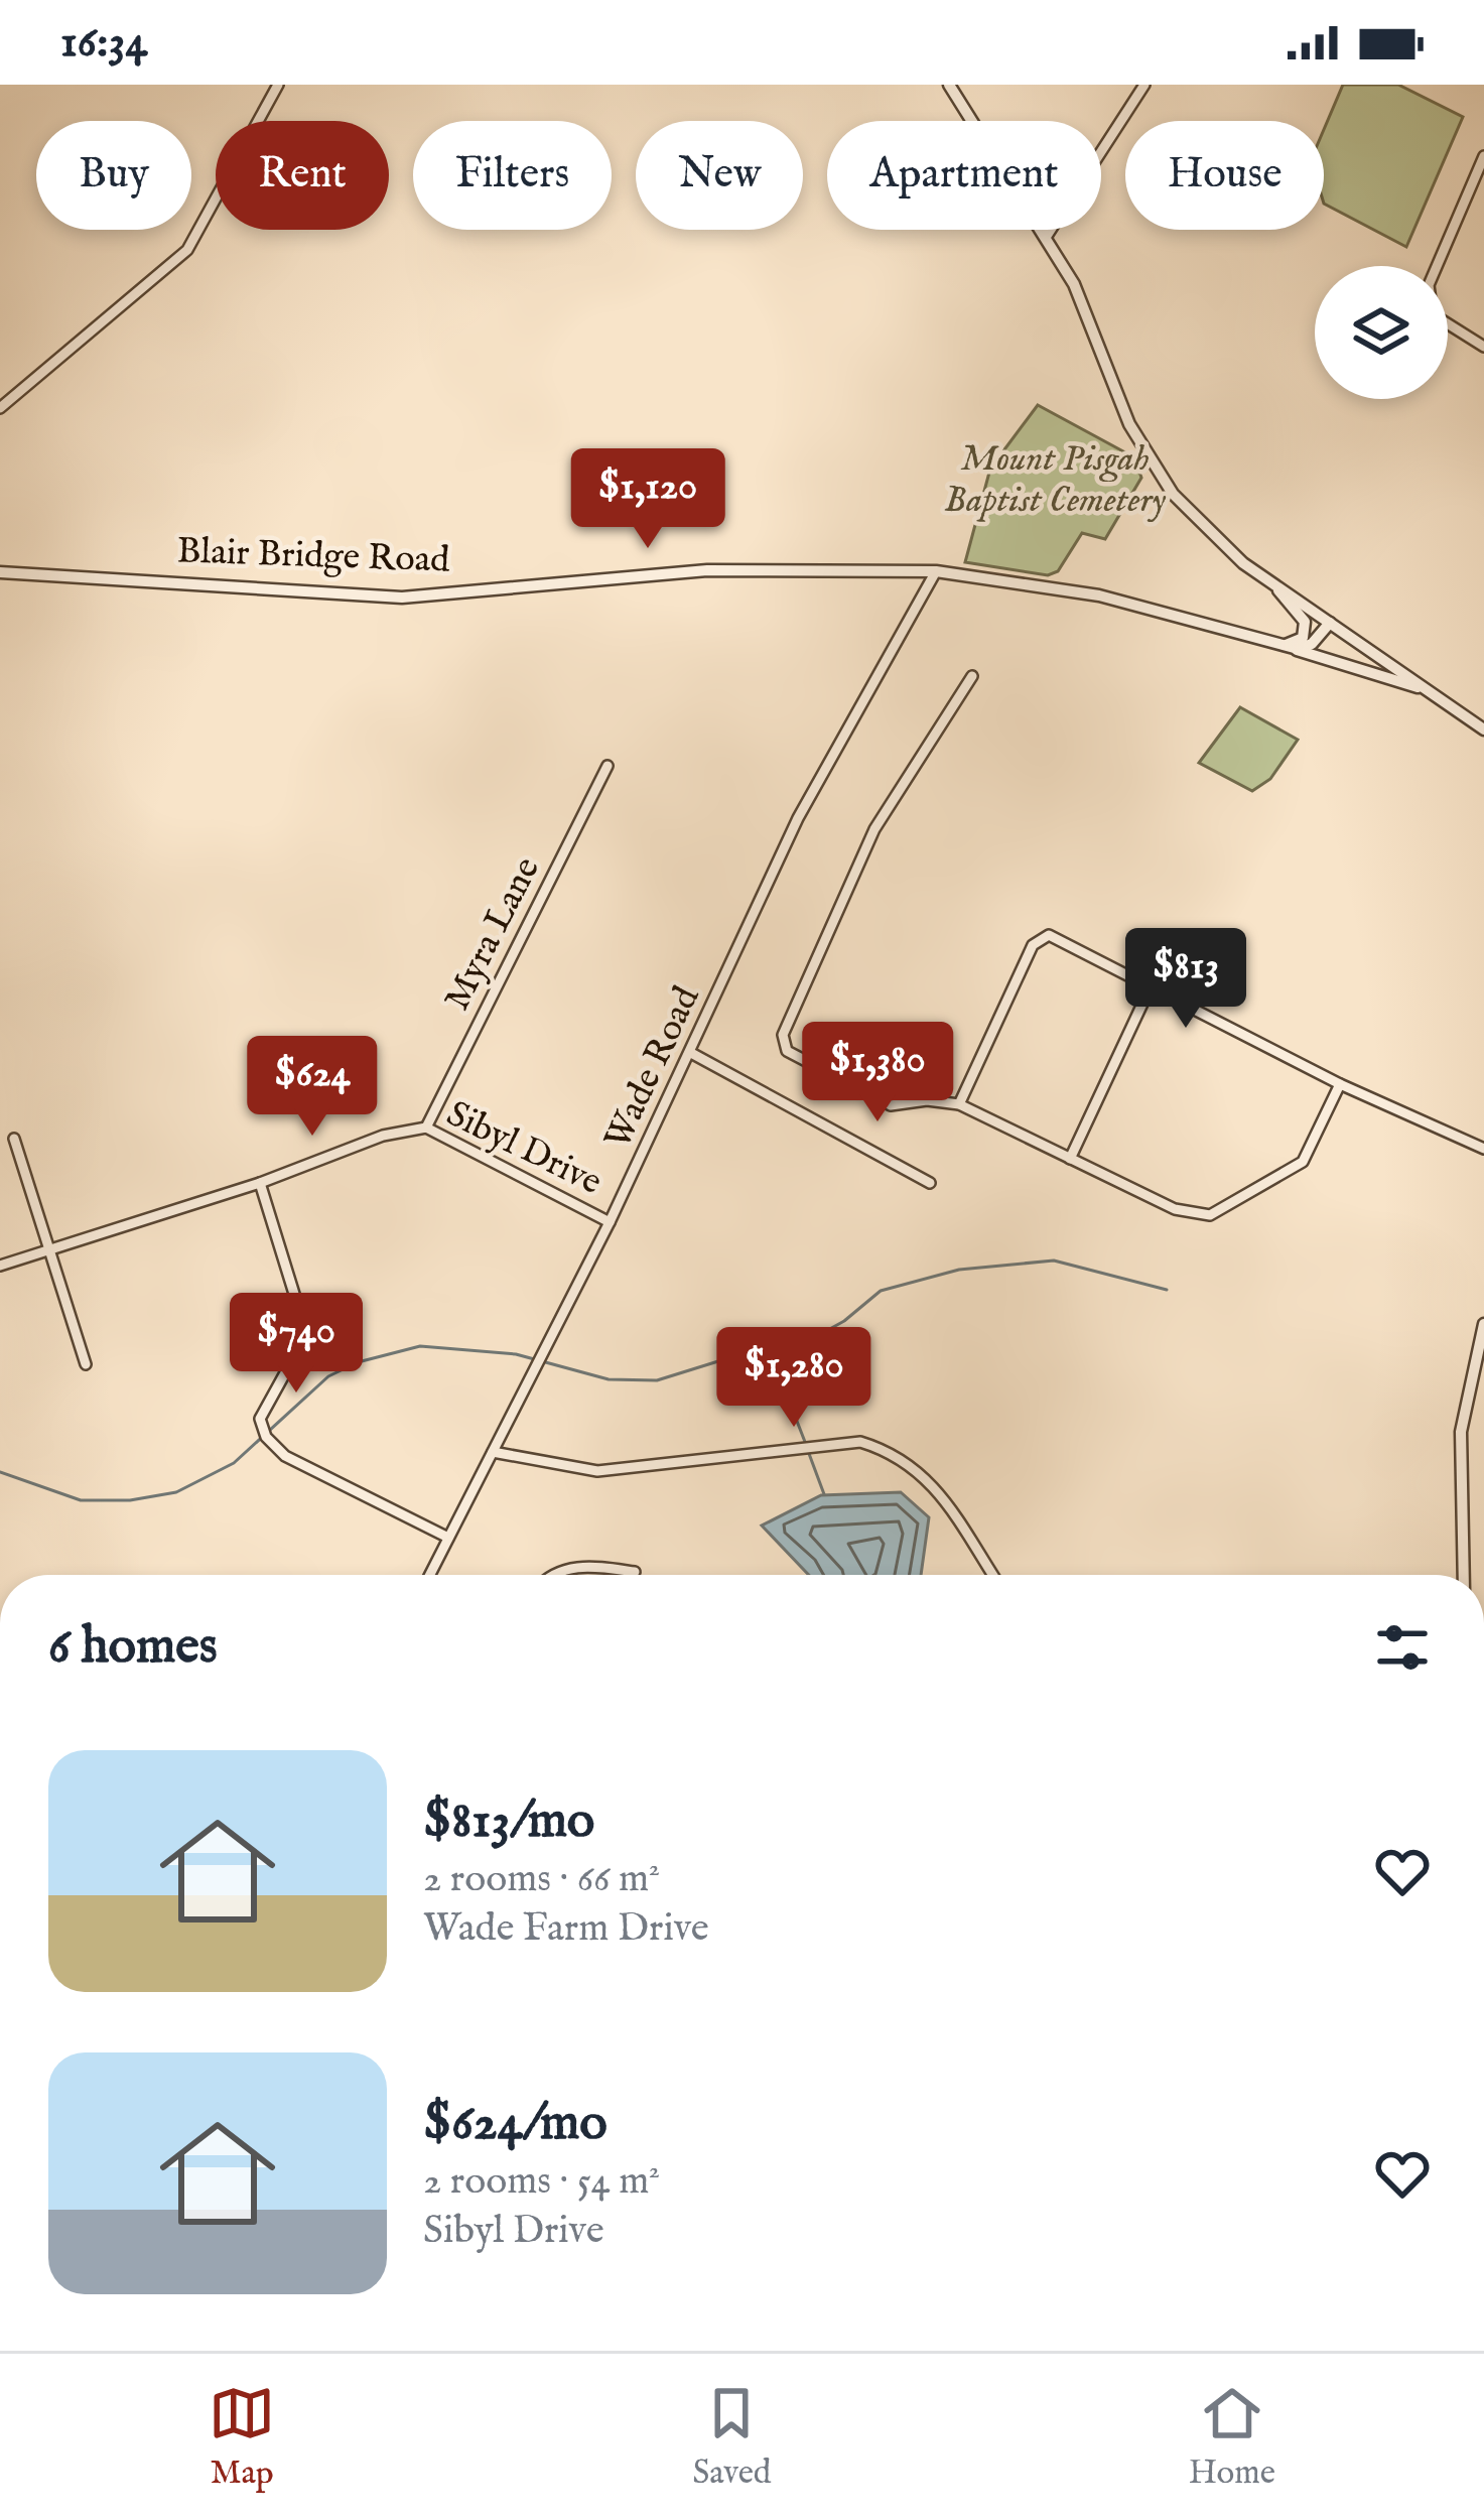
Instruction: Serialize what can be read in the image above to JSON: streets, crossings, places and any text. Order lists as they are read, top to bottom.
{
  "streets": {
    "street": [
      "Blair Bridge Road",
      "Myra Lane",
      "Wade Road",
      "Sibyl Drive"
    ]
  },
  "crossings": [
    ["Blair Bridge Road", "Wade Road"],
    ["Myra Lane", "Sibyl Drive"],
    ["Wade Road", "Sibyl Drive"]
  ],
  "parks": ["Mount Pisgah Baptist Cemetery"],
  "page": {
    "status": "16:34",
    "chip": [
      "Buy",
      "Rent",
      "Filters",
      "New",
      "Apartment",
      "House"
    ],
    "price": [
      "$1,120",
      "$813",
      "$1,380",
      "$624",
      "$740",
      "$1,280"
    ],
    "heading": "6 homes",
    "list": [
      {
        "name": "$813/mo",
        "note": "2 rooms · 66 m² · Wade Farm Drive"
      },
      {
        "name": "$624/mo",
        "note": "2 rooms · 54 m² · Sibyl Drive"
      }
    ],
    "tabs": ["Map", "Saved", "Home"]
  }
}
